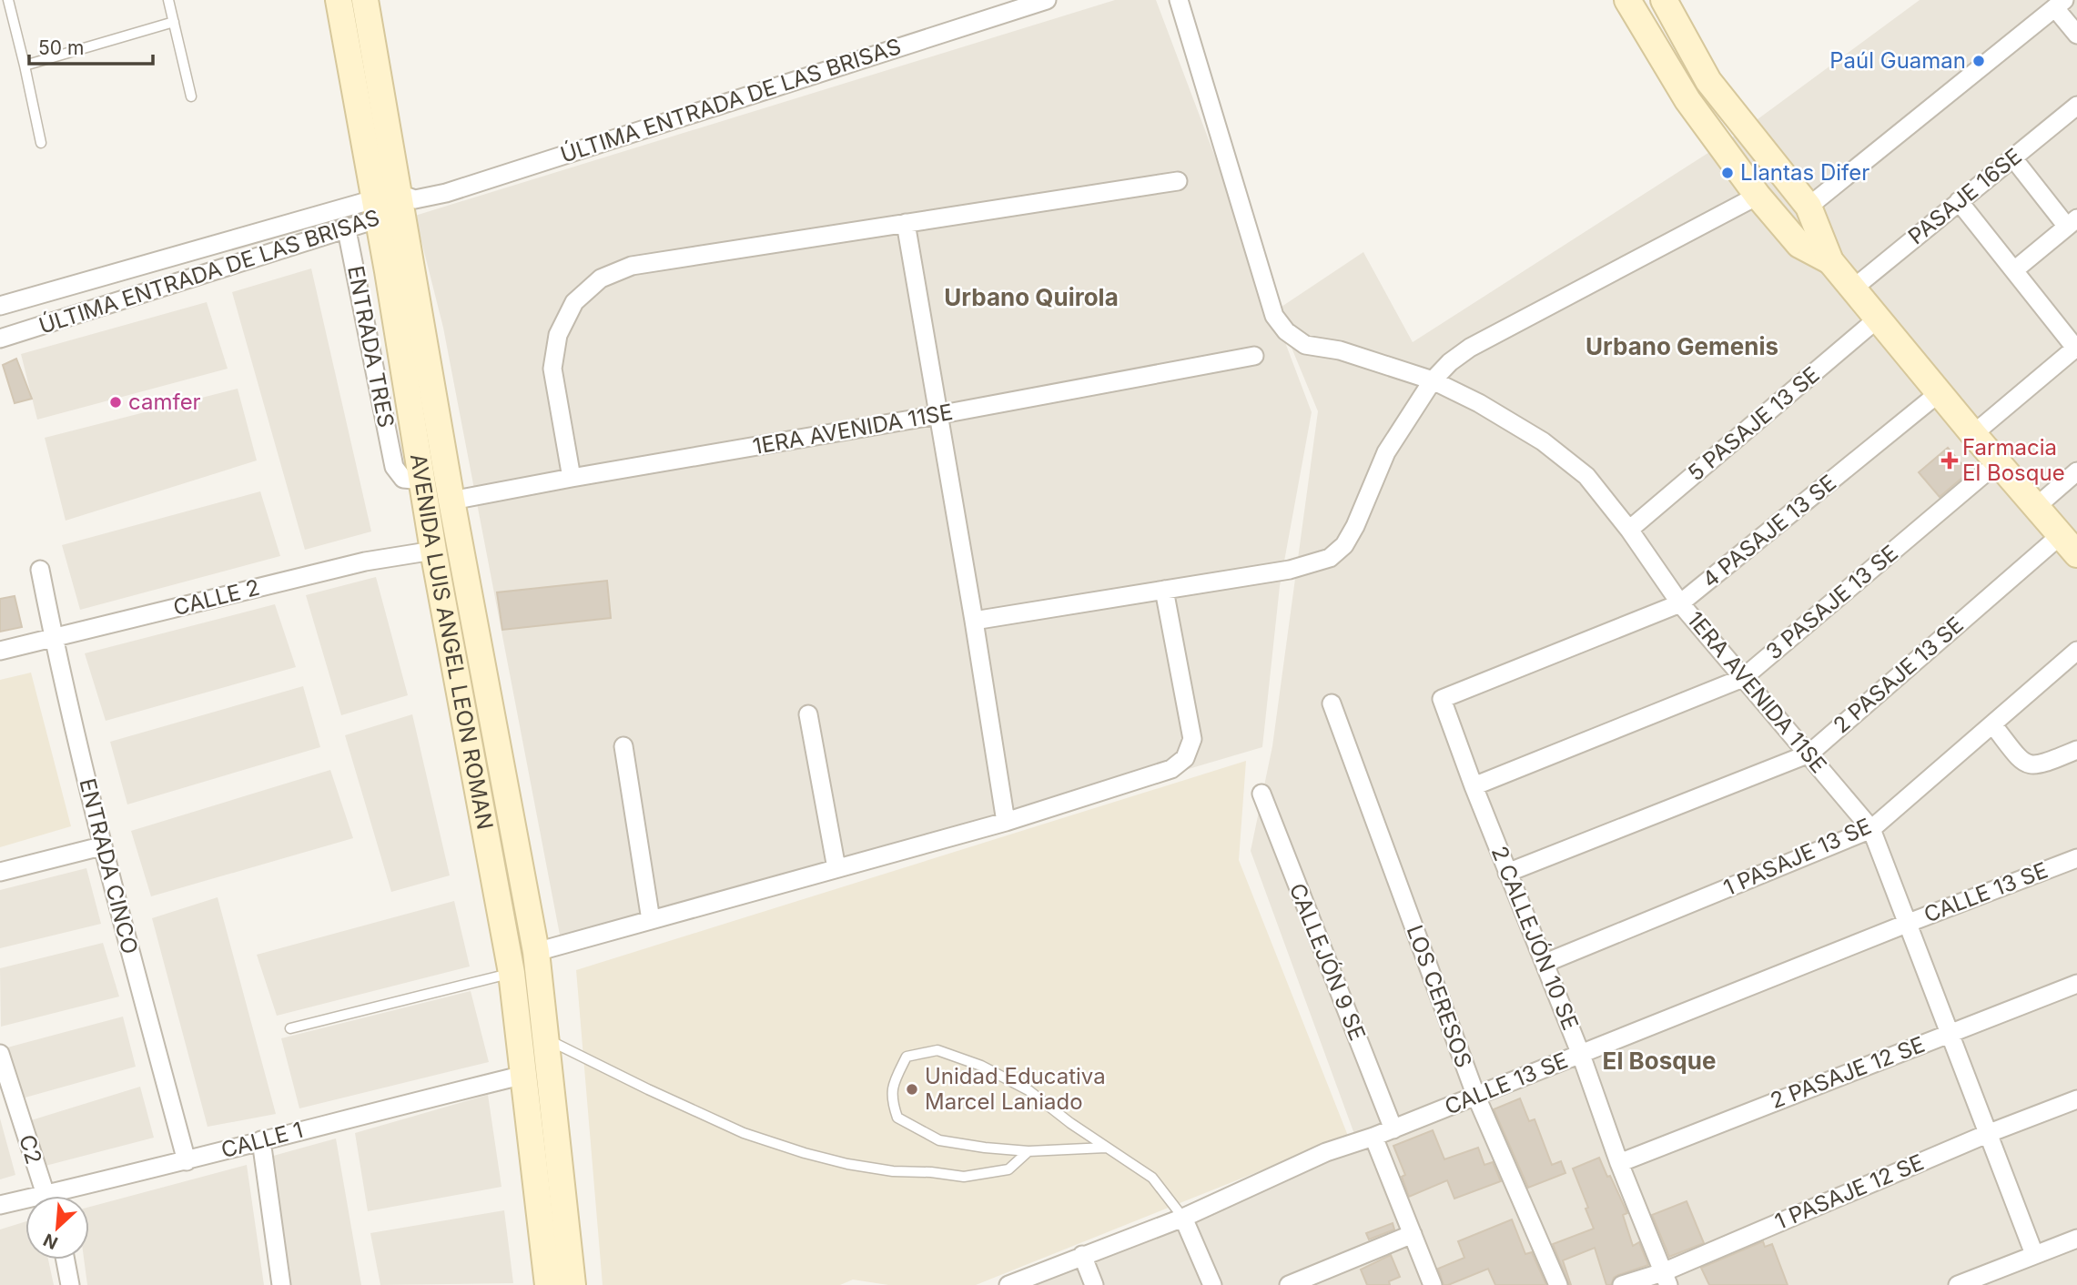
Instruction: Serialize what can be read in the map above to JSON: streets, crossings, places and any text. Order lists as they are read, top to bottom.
{
  "streets": {
    "main road": ["AVENIDA LUIS ANGEL LEON ROMAN"],
    "street": [
      "ÚLTIMA ENTRADA DE LAS BRISAS",
      "PASAJE 16SE",
      "ENTRADA TRES",
      "5 PASAJE 13 SE",
      "1ERA AVENIDA 11SE",
      "4 PASAJE 13 SE",
      "CALLE 2",
      "3 PASAJE 13 SE",
      "2 PASAJE 13 SE",
      "1 PASAJE 13 SE",
      "ENTRADA CINCO",
      "CALLE 13 SE",
      "2 CALLEJÓN 10 SE",
      "CALLEJÓN 9 SE",
      "LOS CERESOS",
      "2 PASAJE 12 SE",
      "CALLE 1",
      "C2",
      "1 PASAJE 12 SE"
    ]
  },
  "crossings": [
    ["ÚLTIMA ENTRADA DE LAS BRISAS", "ENTRADA TRES"],
    ["ÚLTIMA ENTRADA DE LAS BRISAS", "AVENIDA LUIS ANGEL LEON ROMAN"],
    ["ENTRADA TRES", "AVENIDA LUIS ANGEL LEON ROMAN"],
    ["5 PASAJE 13 SE", "1ERA AVENIDA 11SE"],
    ["1ERA AVENIDA 11SE", "4 PASAJE 13 SE"],
    ["1ERA AVENIDA 11SE", "3 PASAJE 13 SE"],
    ["1ERA AVENIDA 11SE", "AVENIDA LUIS ANGEL LEON ROMAN"],
    ["1ERA AVENIDA 11SE", "2 PASAJE 13 SE"],
    ["1ERA AVENIDA 11SE", "1 PASAJE 13 SE"],
    ["1ERA AVENIDA 11SE", "CALLE 13 SE"],
    ["1ERA AVENIDA 11SE", "2 PASAJE 12 SE"],
    ["1ERA AVENIDA 11SE", "1 PASAJE 12 SE"],
    ["4 PASAJE 13 SE", "2 CALLEJÓN 10 SE"],
    ["CALLE 2", "AVENIDA LUIS ANGEL LEON ROMAN"],
    ["CALLE 2", "ENTRADA CINCO"],
    ["3 PASAJE 13 SE", "2 CALLEJÓN 10 SE"],
    ["AVENIDA LUIS ANGEL LEON ROMAN", "CALLE 1"],
    ["2 PASAJE 13 SE", "2 CALLEJÓN 10 SE"],
    ["1 PASAJE 13 SE", "2 CALLEJÓN 10 SE"],
    ["ENTRADA CINCO", "CALLE 1"],
    ["CALLE 13 SE", "2 CALLEJÓN 10 SE"],
    ["CALLE 13 SE", "CALLEJÓN 9 SE"],
    ["CALLE 13 SE", "LOS CERESOS"],
    ["2 CALLEJÓN 10 SE", "2 PASAJE 12 SE"],
    ["2 CALLEJÓN 10 SE", "1 PASAJE 12 SE"]
  ],
  "districts": ["Urbano Quirola", "Urbano Gemenis", "El Bosque"],
  "places": {
    "other": [
      "Paúl Guaman",
      "Llantas Difer",
      "camfer",
      "Unidad Educativa Marcel Laniado"
    ],
    "health": ["Farmacia El Bosque"]
  },
  "scale_bar": "50 m",
  "north": "bottom left"
}
